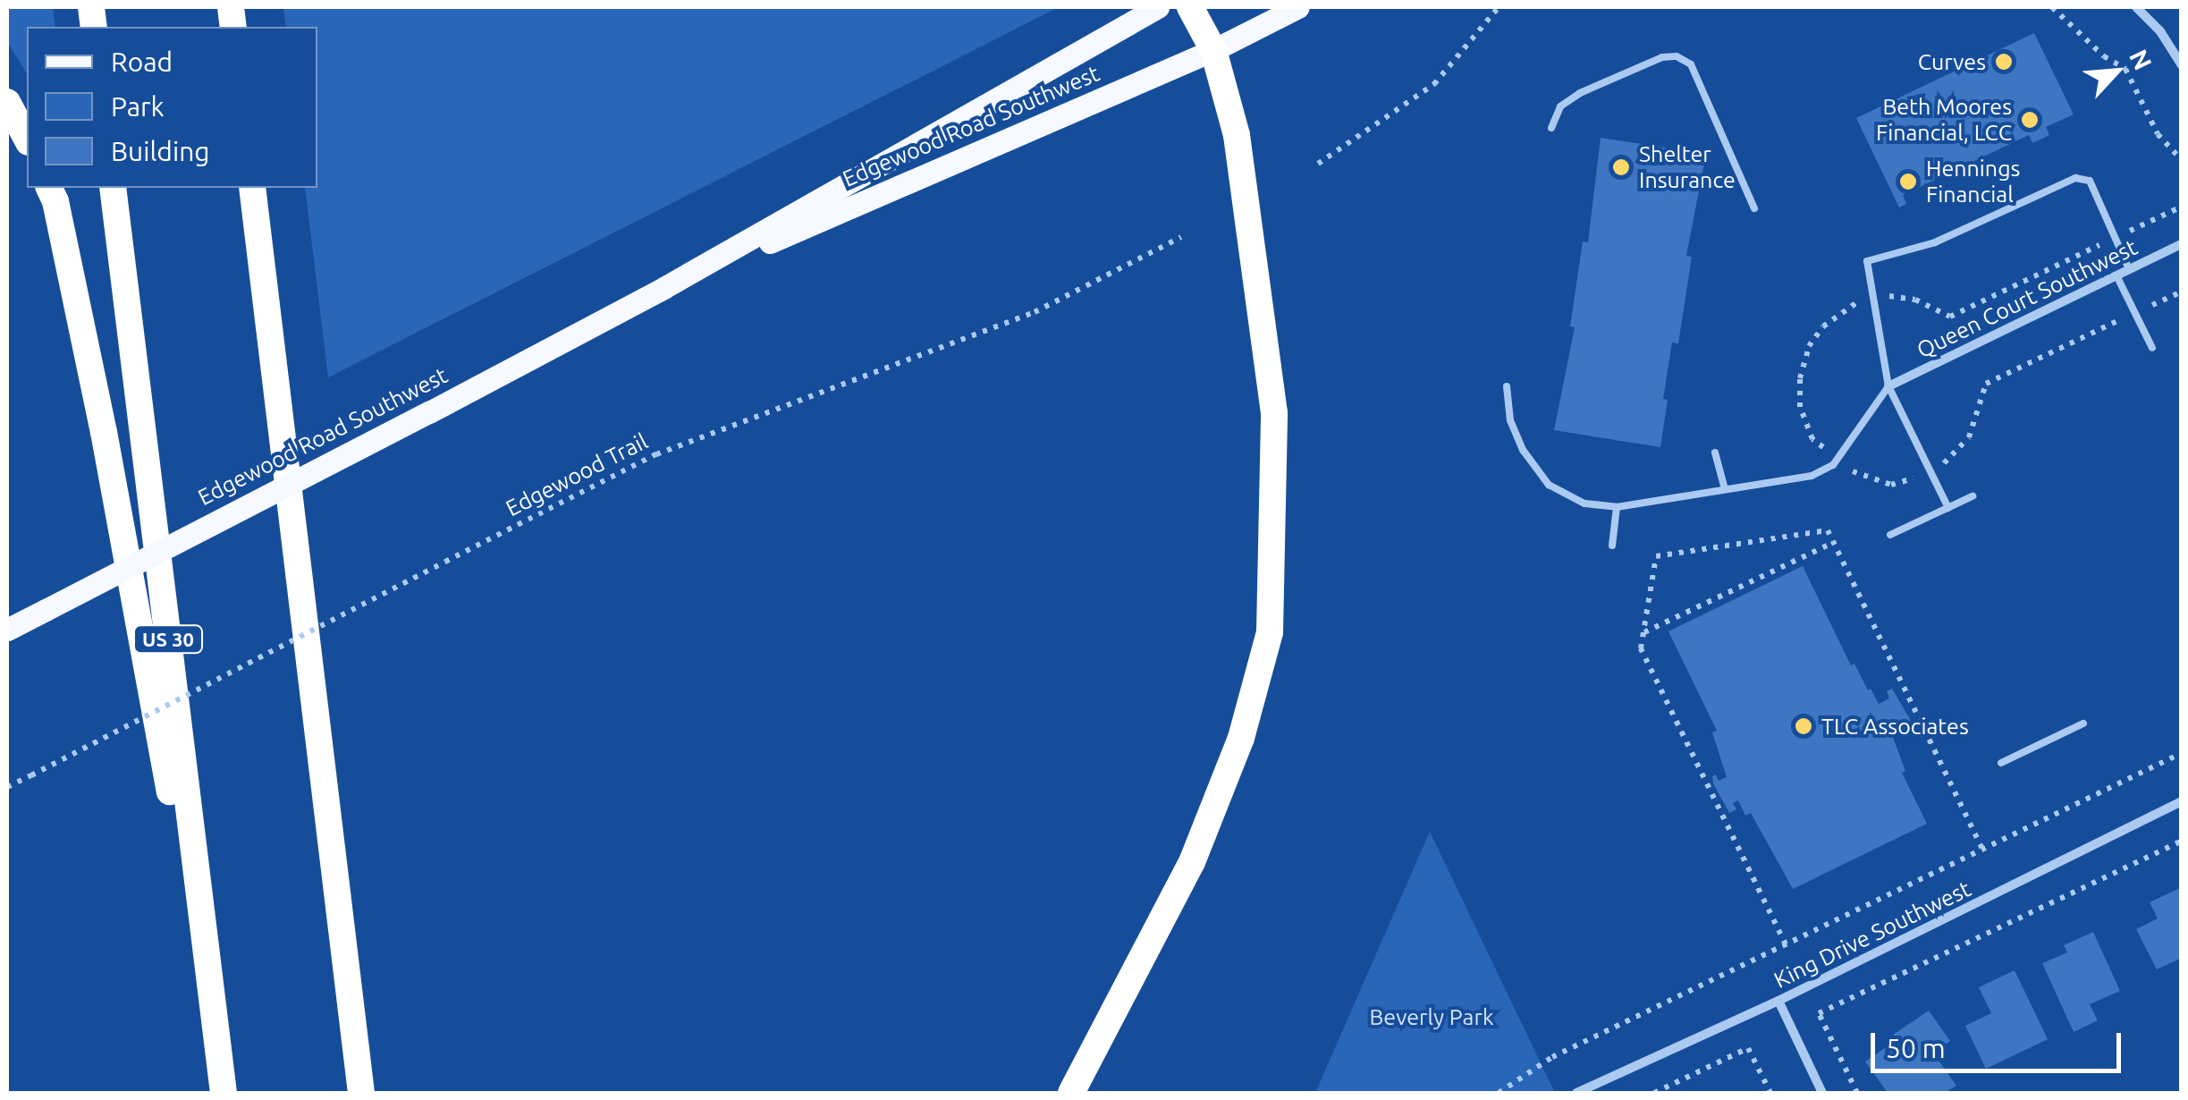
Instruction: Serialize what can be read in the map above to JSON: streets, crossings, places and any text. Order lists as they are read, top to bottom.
{
  "streets": {
    "highway": ["US 30"],
    "main road": ["Edgewood Road Southwest"],
    "street": ["Queen Court Southwest", "King Drive Southwest"],
    "path": ["Edgewood Trail"]
  },
  "parks": ["Beverly Park"],
  "places": [
    "Curves",
    "Beth Moores Financial, LCC",
    "Shelter Insurance",
    "Hennings Financial",
    "TLC Associates"
  ],
  "legend": ["Road", "Park", "Building"],
  "scale_bar": "50 m",
  "north": "top right"
}
